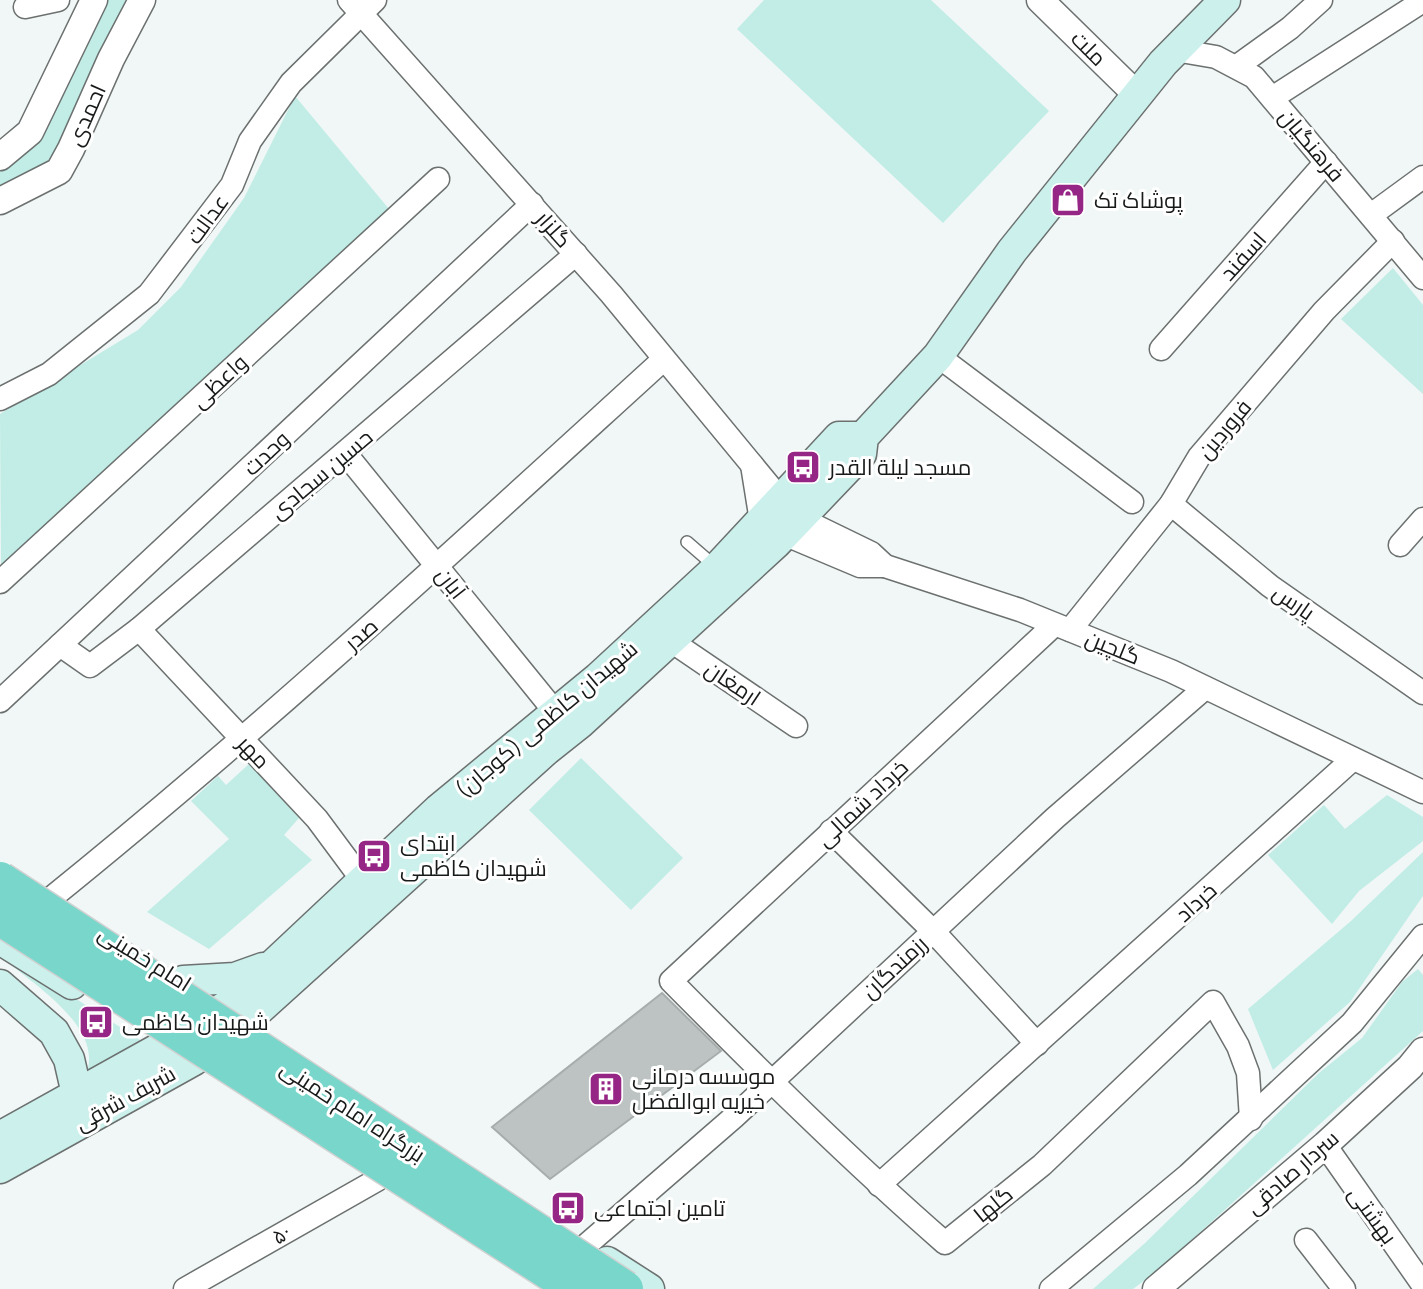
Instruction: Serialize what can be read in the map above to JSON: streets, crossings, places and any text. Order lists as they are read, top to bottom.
{
  "streets": {
    "highway": ["بزرگراه امام خمینی"],
    "main road": ["شهیدان کاظمی (کوجان)", "امام خمینی", "شریف شرقی"],
    "street": [
      "ملت",
      "احمدی",
      "فرهنگیان",
      "عدالت",
      "گلزار",
      "اسفند",
      "واعظی",
      "فروردین",
      "وحدت",
      "حسین سجادی",
      "آبان",
      "پارس",
      "صدر",
      "گلچین",
      "ارمغان",
      "مهر",
      "خرداد شمالی",
      "خرداد",
      "رزمندگان",
      "سردار صادقی",
      "گلها",
      "بهشتی",
      "۵۰"
    ]
  },
  "crossings": [
    ["ملت", "شهیدان کاظمی (کوجان)"],
    ["فرهنگیان", "اسفند"],
    ["فرهنگیان", "فروردین"],
    ["فرهنگیان", "شهیدان کاظمی (کوجان)"],
    ["عدالت", "گلزار"],
    ["گلزار", "وحدت"],
    ["گلزار", "حسین سجادی"],
    ["گلزار", "صدر"],
    ["گلزار", "گلچین"],
    ["گلزار", "شهیدان کاظمی (کوجان)"],
    ["فروردین", "پارس"],
    ["فروردین", "گلچین"],
    ["فروردین", "خرداد شمالی"],
    ["وحدت", "حسین سجادی"],
    ["حسین سجادی", "آبان"],
    ["حسین سجادی", "مهر"],
    ["آبان", "صدر"],
    ["آبان", "شهیدان کاظمی (کوجان)"],
    ["صدر", "مهر"],
    ["صدر", "امام خمینی"],
    ["گلچین", "شهیدان کاظمی (کوجان)"],
    ["گلچین", "خرداد شمالی"],
    ["گلچین", "خرداد"],
    ["گلچین", "رزمندگان"],
    ["ارمغان", "شهیدان کاظمی (کوجان)"],
    ["شهیدان کاظمی (کوجان)", "مهر"],
    ["شهیدان کاظمی (کوجان)", "امام خمینی"],
    ["شهیدان کاظمی (کوجان)", "شریف شرقی"],
    ["خرداد شمالی", "گلها"],
    ["خرداد", "گلها"],
    ["امام خمینی", "رزمندگان"],
    ["امام خمینی", "شریف شرقی"],
    ["رزمندگان", "گلها"],
    ["سردار صادقی", "بهشتی"]
  ],
  "places": {
    "shop": ["پوشاک تک"],
    "bus stop": [
      "مسجد لیلة القدر",
      "ابتدای شهیدان کاظمی",
      "شهیدان کاظمی",
      "تامین اجتماعی"
    ],
    "building": ["موسسه درمانی خیریه ابوالفضل"]
  }
}
